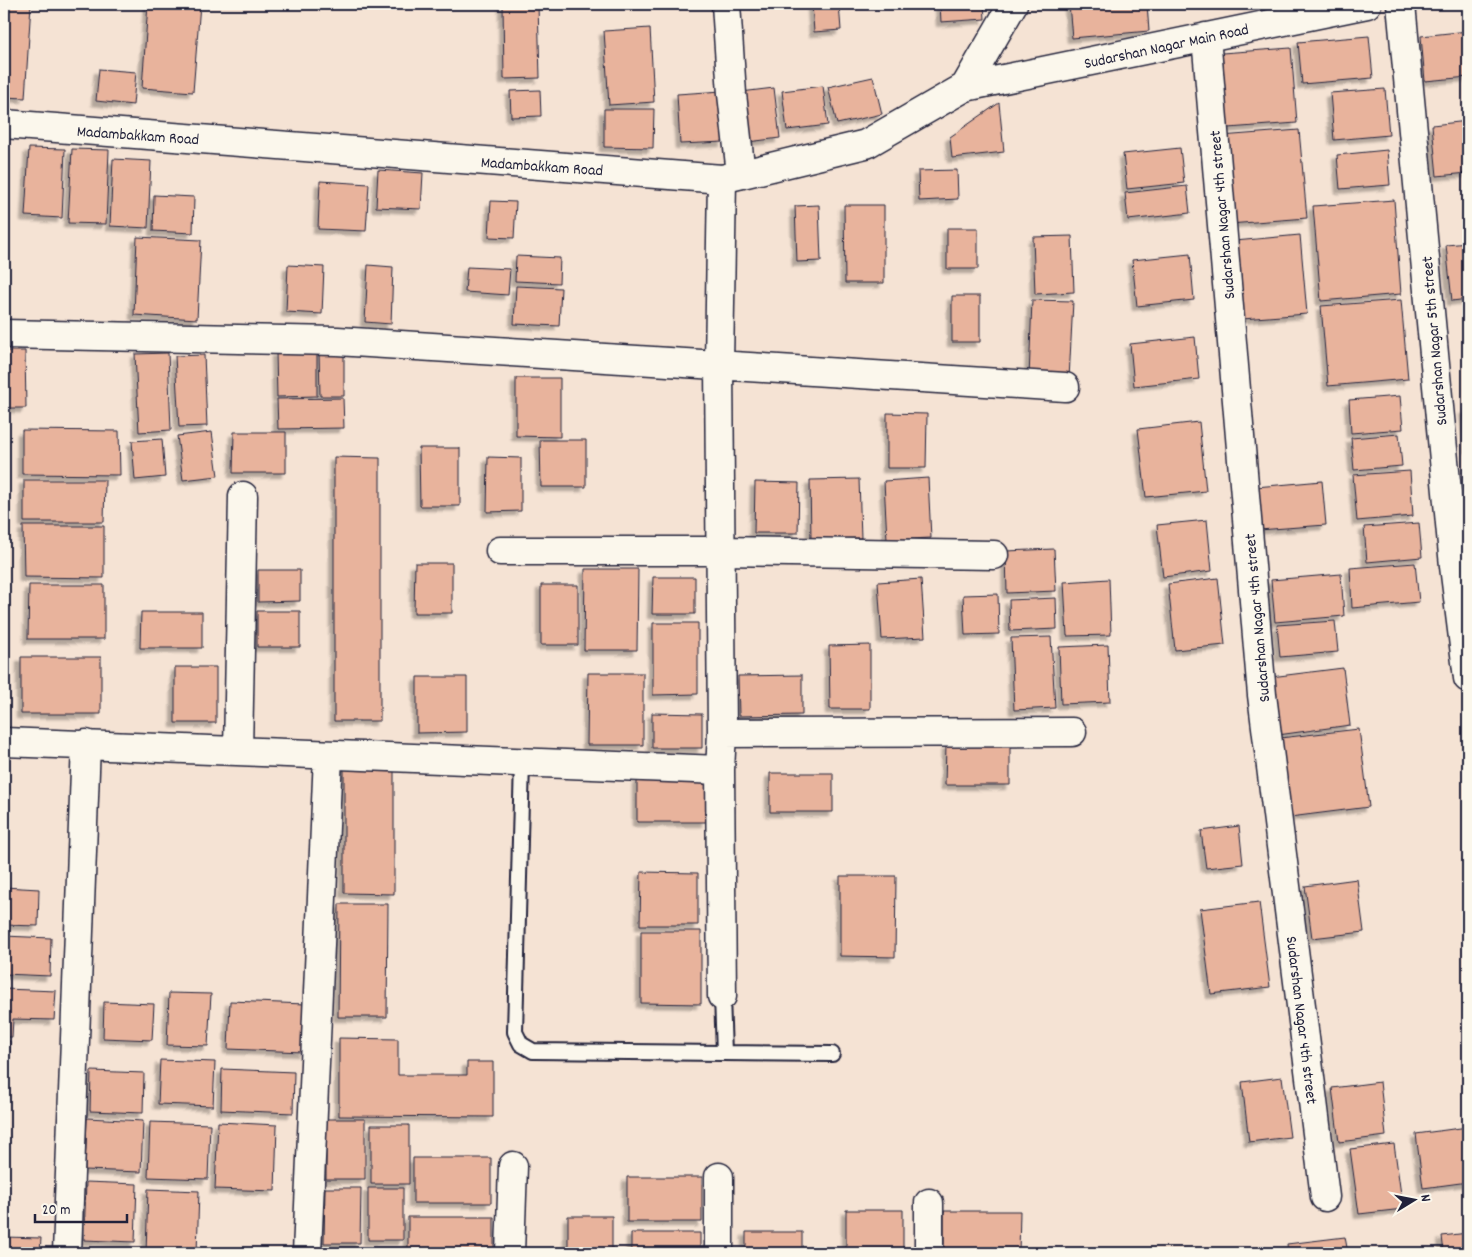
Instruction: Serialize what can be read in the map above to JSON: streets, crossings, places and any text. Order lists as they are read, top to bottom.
{
  "streets": {
    "street": [
      "Sudarshan Nagar Main Road",
      "Madambakkam Road",
      "Sudarshan Nagar 4th street",
      "Sudarshan Nagar 5th street"
    ]
  },
  "crossings": [
    ["Sudarshan Nagar Main Road", "Madambakkam Road"],
    ["Sudarshan Nagar Main Road", "Sudarshan Nagar 4th street"]
  ],
  "scale_bar": "20 m",
  "north": "right"
}
